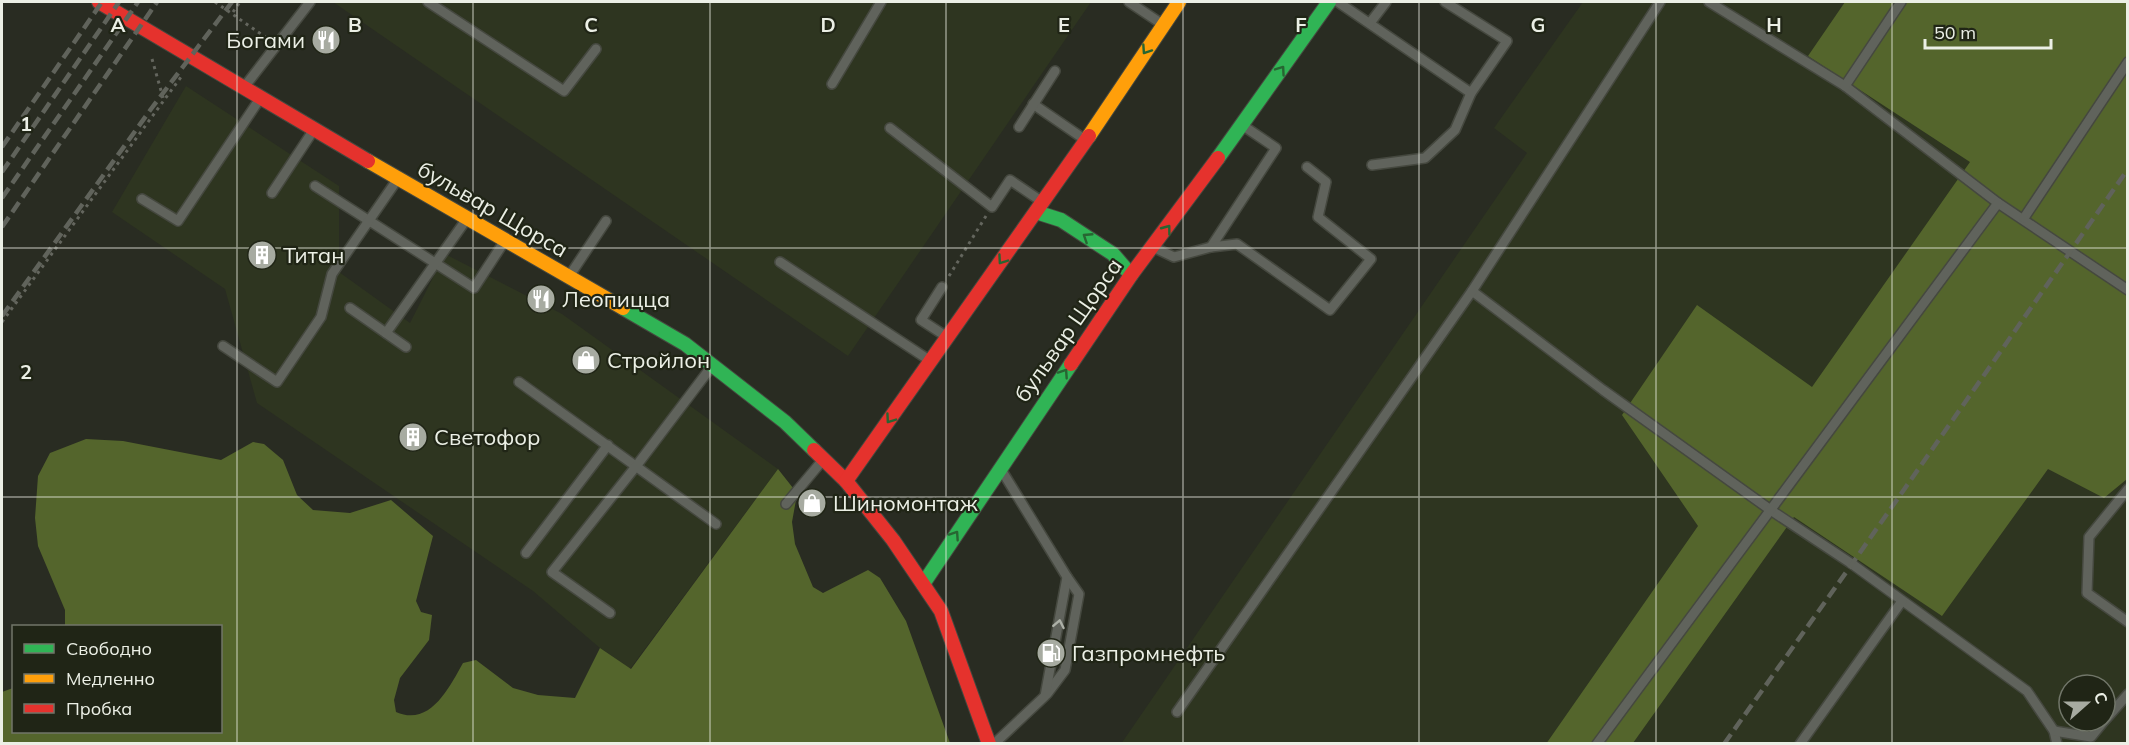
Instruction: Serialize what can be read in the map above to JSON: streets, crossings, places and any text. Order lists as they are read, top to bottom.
{
  "streets": {
    "street": ["бульвар Щорса"]
  },
  "places": {
    "restaurant": ["Богами", "Леопицца"],
    "building": ["Титан", "Светофор"],
    "shop": ["Стройлон", "Шиномонтаж"],
    "fuel station": ["Газпромнефть"]
  },
  "legend": ["Свободно", "Медленно", "Пробка"],
  "scale_bar": "50 m",
  "north": "right",
  "grid": {
    "columns": [
      "A",
      "B",
      "C",
      "D",
      "E",
      "F",
      "G",
      "H"
    ],
    "rows": ["1", "2"]
  }
}
